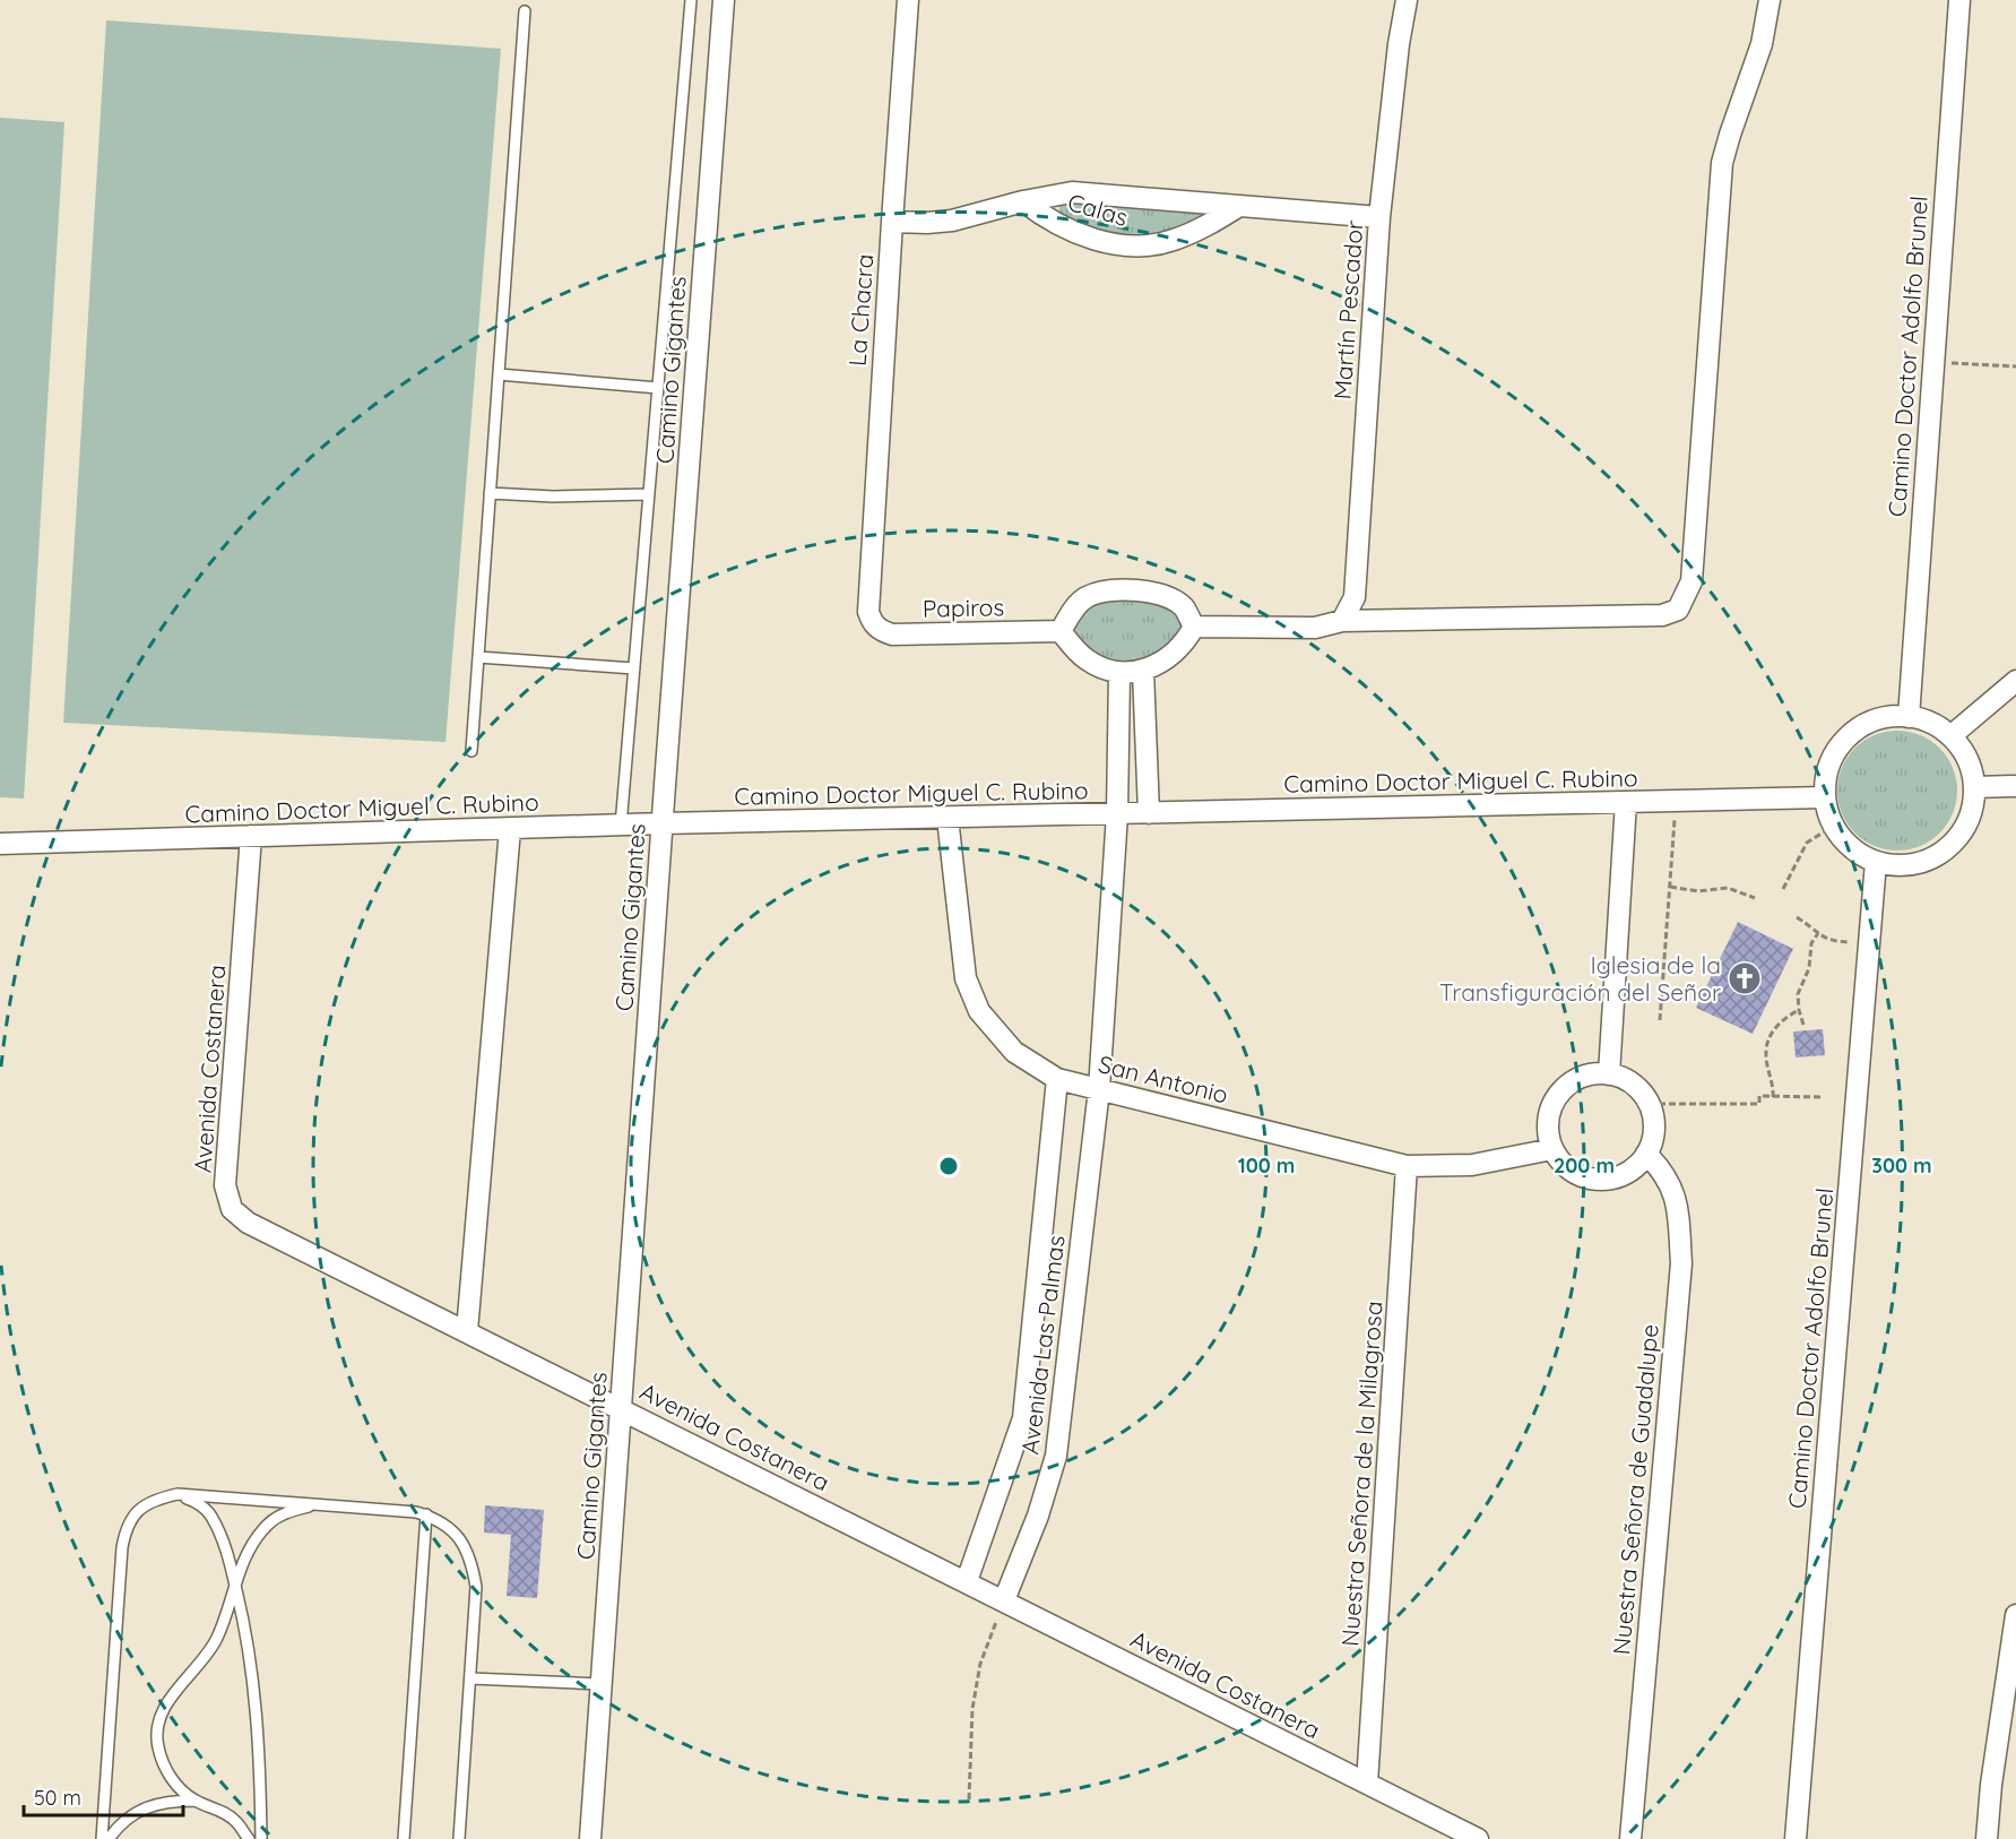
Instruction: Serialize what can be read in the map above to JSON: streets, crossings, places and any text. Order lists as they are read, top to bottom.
{
  "streets": {
    "street": [
      "Calas",
      "La Chacra",
      "Martín Pescador",
      "Camino Doctor Adolfo Brunel",
      "Camino Gigantes",
      "Papiros",
      "Camino Doctor Miguel C. Rubino",
      "Avenida Costanera",
      "San Antonio",
      "Avenida Las Palmas",
      "Nuestra Señora de la Milagrosa",
      "Nuestra Señora de Guadalupe"
    ]
  },
  "crossings": [
    ["Calas", "La Chacra"],
    ["Calas", "Martín Pescador"],
    ["La Chacra", "Papiros"],
    ["Camino Doctor Adolfo Brunel", "Camino Doctor Miguel C. Rubino"],
    ["Camino Gigantes", "Camino Doctor Miguel C. Rubino"],
    ["Camino Gigantes", "Avenida Costanera"],
    ["Camino Doctor Miguel C. Rubino", "Avenida Costanera"],
    ["Camino Doctor Miguel C. Rubino", "San Antonio"],
    ["Camino Doctor Miguel C. Rubino", "Avenida Las Palmas"],
    ["Avenida Costanera", "Avenida Las Palmas"],
    ["Avenida Costanera", "Nuestra Señora de la Milagrosa"],
    ["San Antonio", "Avenida Las Palmas"],
    ["San Antonio", "Nuestra Señora de la Milagrosa"],
    ["San Antonio", "Nuestra Señora de Guadalupe"]
  ],
  "places": {
    "church": ["Iglesia de la Transfiguración del Señor"]
  },
  "scale_bar": "50 m",
  "rings": ["100 m", "200 m", "300 m"]
}
